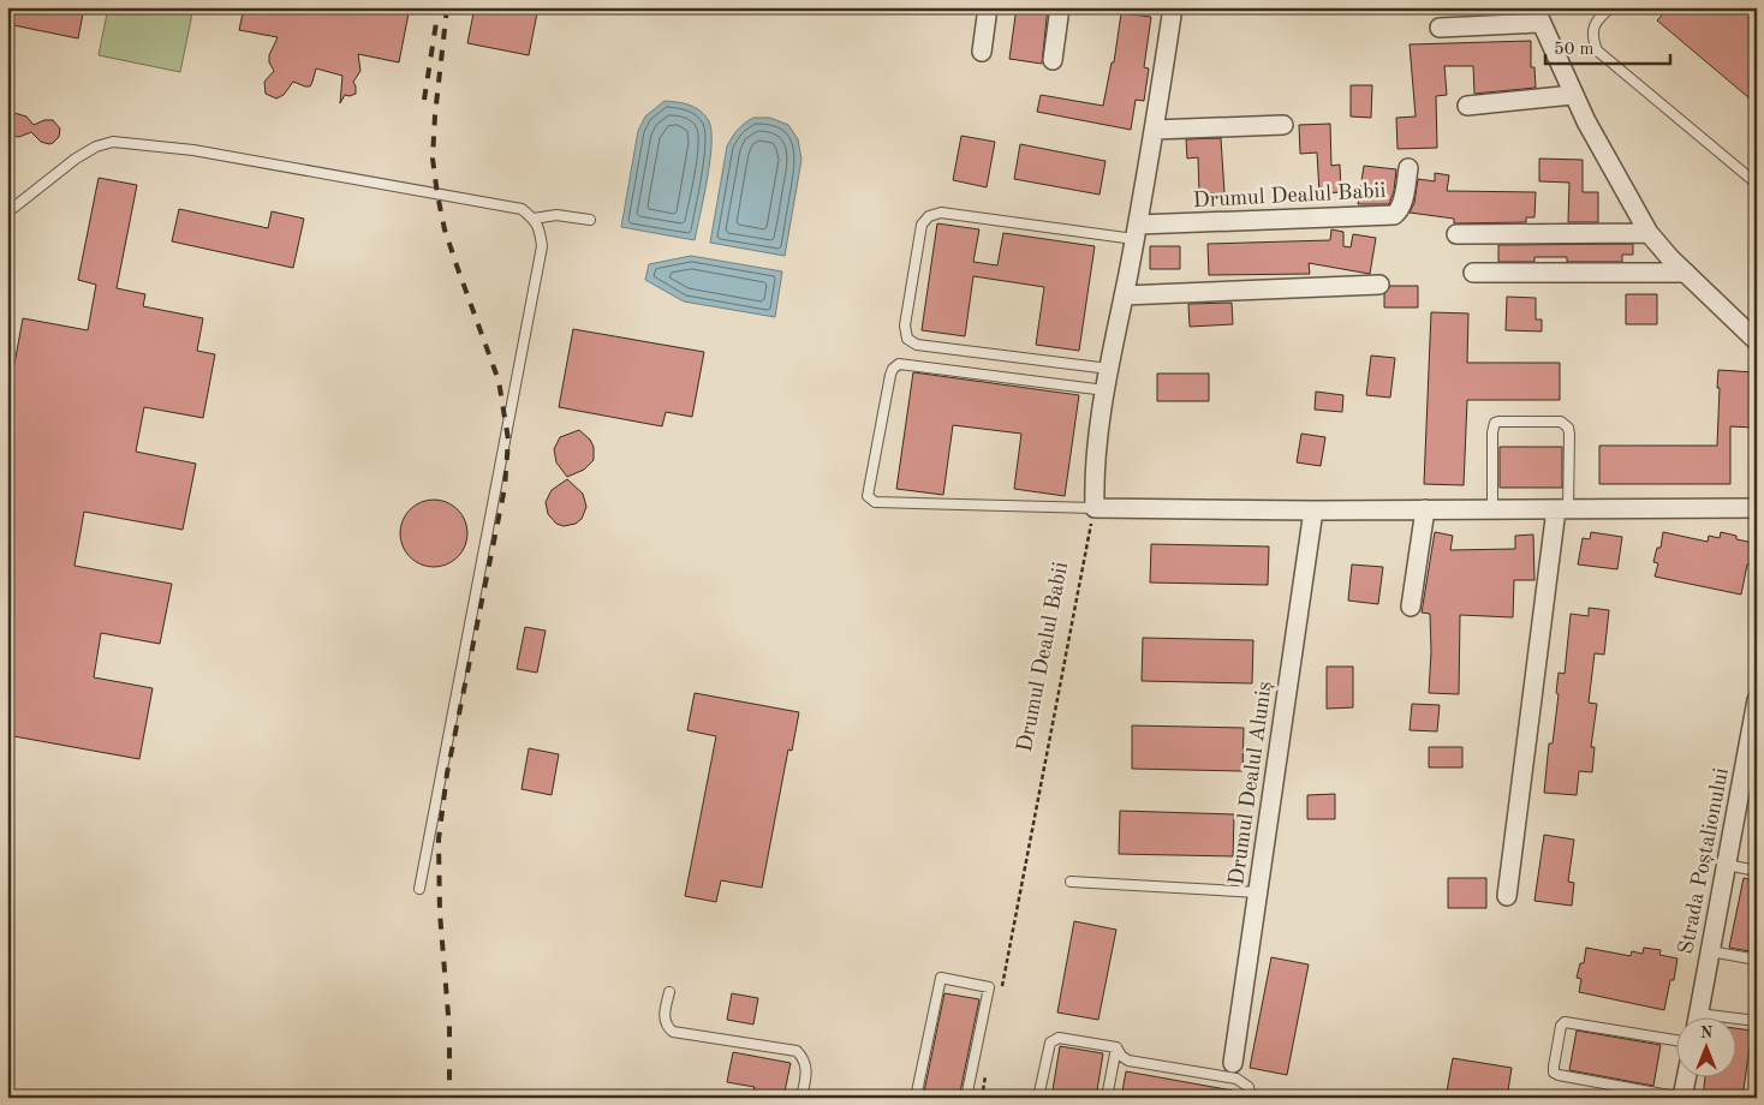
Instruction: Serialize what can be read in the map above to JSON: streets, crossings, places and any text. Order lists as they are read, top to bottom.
{
  "streets": {
    "street": ["Drumul Dealul Babii", "Drumul Dealul Aluniș", "Strada Poștalionului"]
  },
  "scale_bar": "50 m",
  "north": "top"
}
